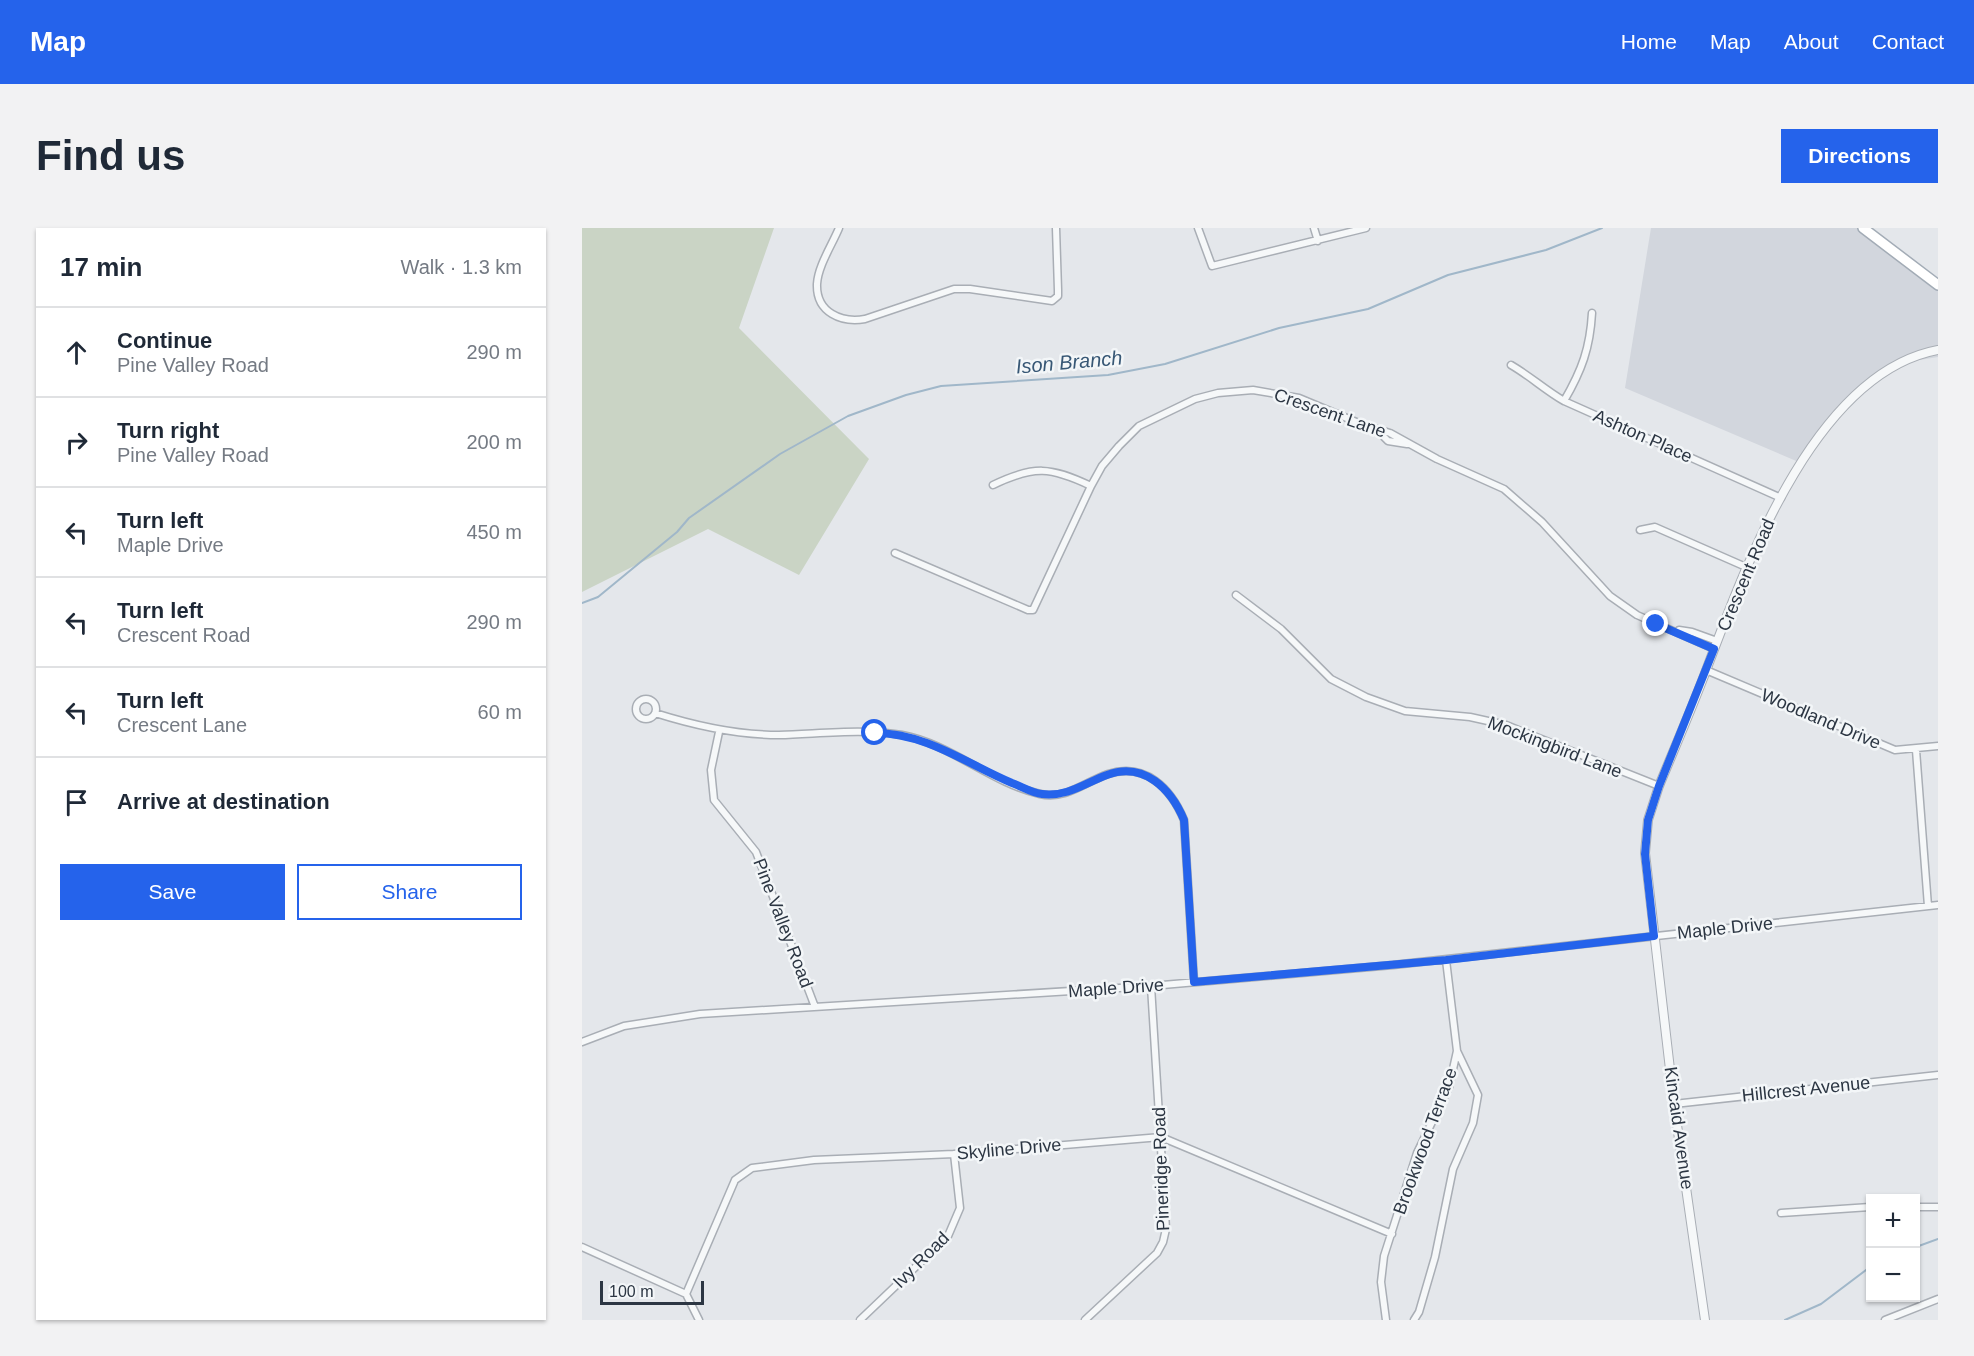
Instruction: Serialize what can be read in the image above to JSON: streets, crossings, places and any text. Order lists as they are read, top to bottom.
{
  "streets": {
    "street": [
      "Crescent Lane",
      "Ashton Place",
      "Crescent Road",
      "Woodland Drive",
      "Mockingbird Lane",
      "Pine Valley Road",
      "Maple Drive",
      "Hillcrest Avenue",
      "Kincaid Avenue",
      "Brookwood Terrace",
      "Skyline Drive",
      "Pineridge Road",
      "Ivy Road"
    ]
  },
  "crossings": [
    ["Crescent Lane", "Crescent Road"],
    ["Ashton Place", "Crescent Road"],
    ["Crescent Road", "Woodland Drive"],
    ["Crescent Road", "Mockingbird Lane"],
    ["Crescent Road", "Maple Drive"],
    ["Crescent Road", "Kincaid Avenue"],
    ["Pine Valley Road", "Maple Drive"],
    ["Maple Drive", "Kincaid Avenue"],
    ["Maple Drive", "Brookwood Terrace"],
    ["Maple Drive", "Pineridge Road"],
    ["Hillcrest Avenue", "Kincaid Avenue"],
    ["Brookwood Terrace", "Skyline Drive"],
    ["Skyline Drive", "Pineridge Road"],
    ["Skyline Drive", "Ivy Road"]
  ],
  "water": ["Ison Branch"],
  "scale_bar": "100 m",
  "page": {
    "header": "Map",
    "nav": [
      "Home",
      "Map",
      "About",
      "Contact"
    ],
    "buttons": [
      "Directions",
      ["Save", "Share"]
    ],
    "title": "Find us",
    "heading": ["17 min", "Walk · 1.3 km"],
    "list": [
      ["Continue", "Pine Valley Road", "290 m"],
      ["Turn right", "Pine Valley Road", "200 m"],
      ["Turn left", "Maple Drive", "450 m"],
      ["Turn left", "Crescent Road", "290 m"],
      ["Turn left", "Crescent Lane", "60 m"],
      "Arrive at destination"
    ],
    "map_buttons": ["+", "−"],
    "scale": "100 m"
  }
}
